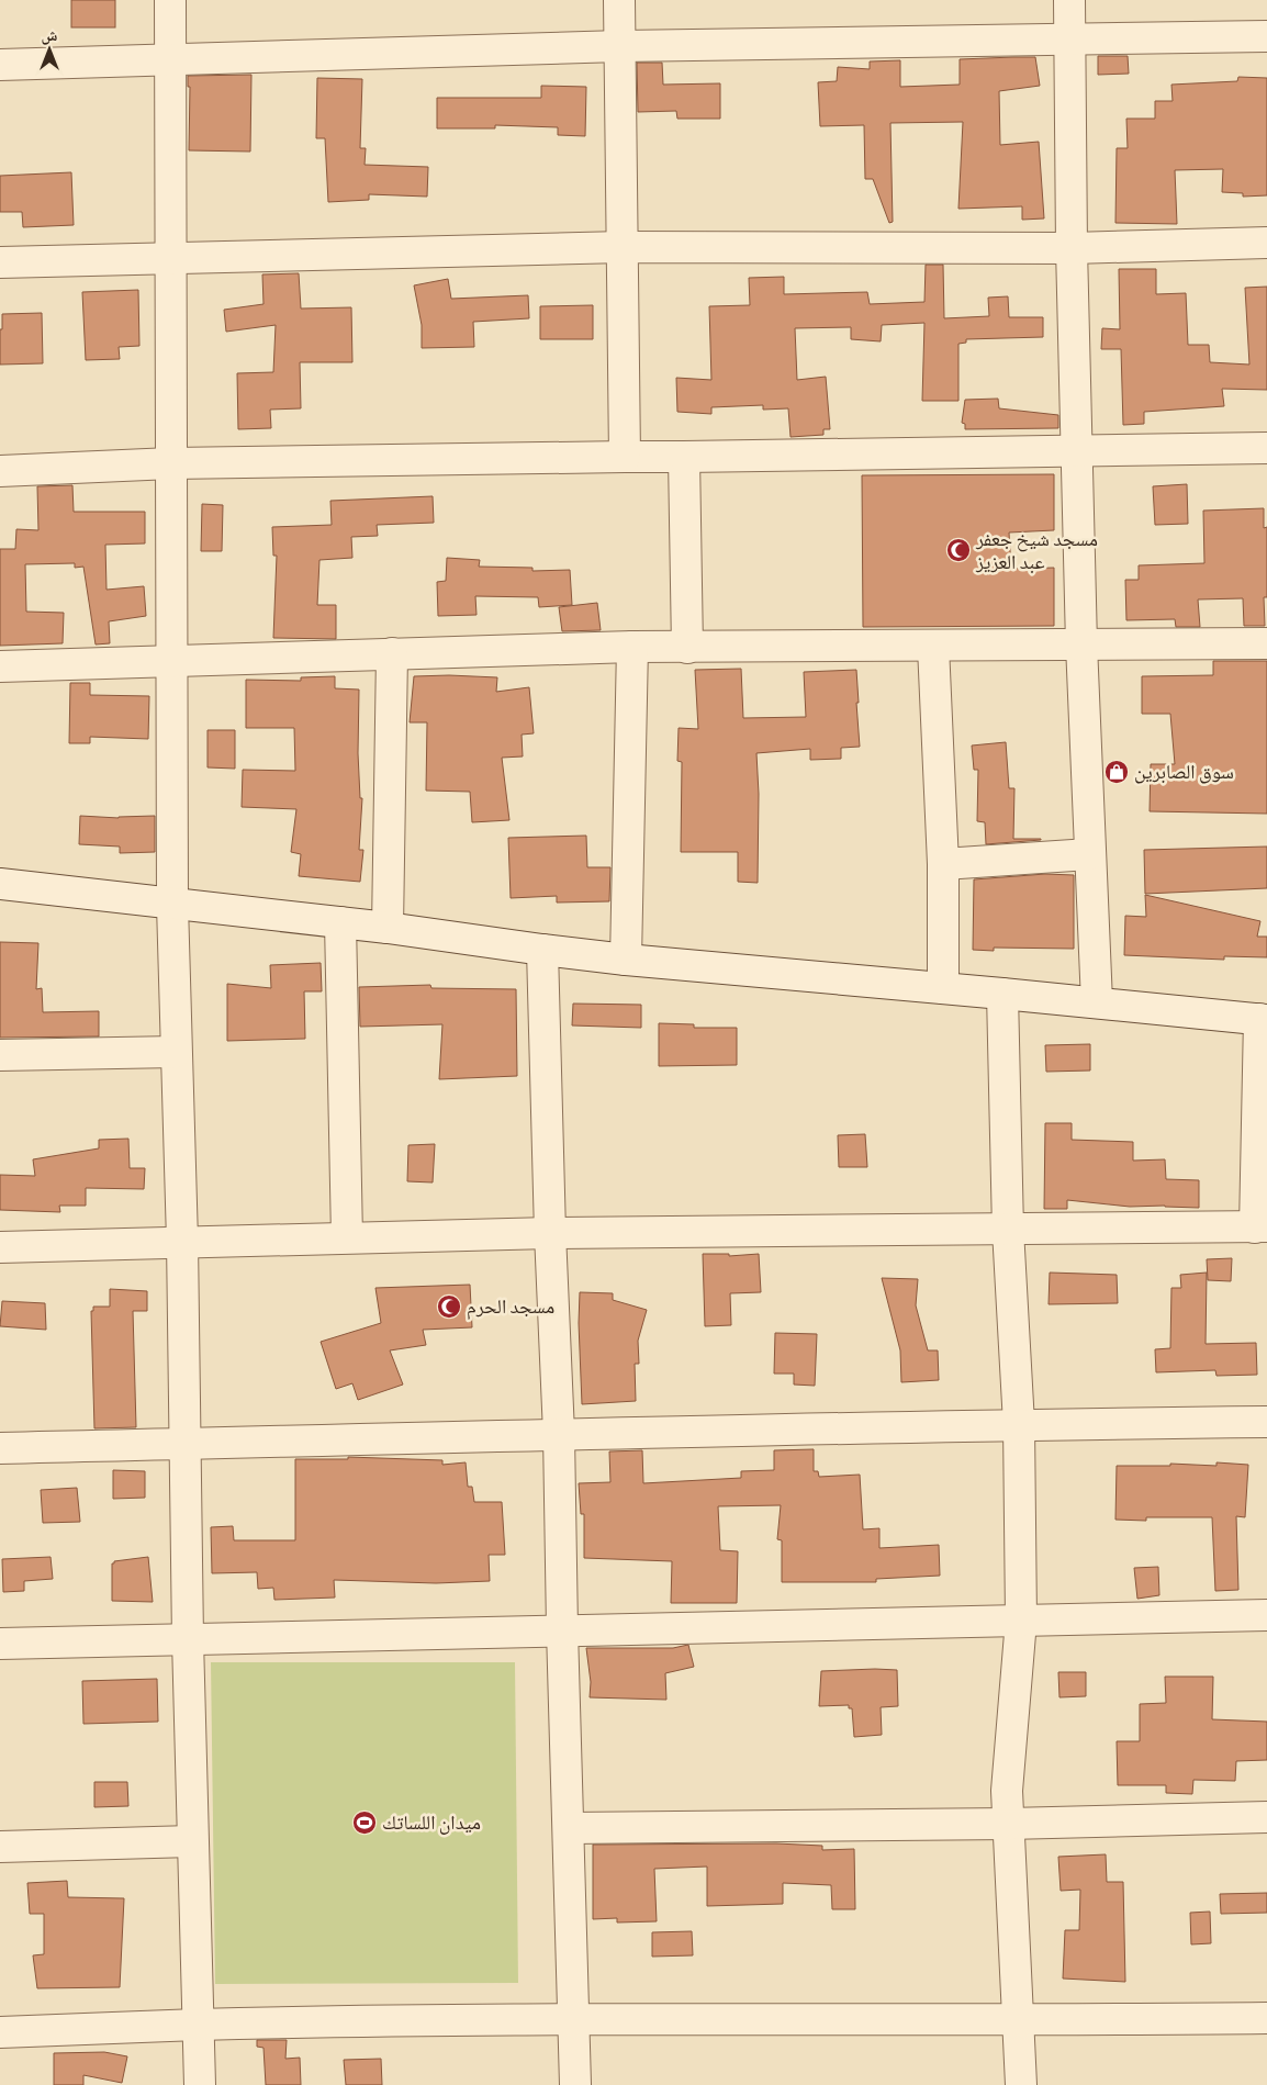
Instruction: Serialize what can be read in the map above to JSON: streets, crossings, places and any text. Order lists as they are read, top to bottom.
{
  "places": {
    "mosque": ["مسجد شيخ جعفر عبد العزيز", "مسجد الحرم"],
    "shop": ["سوق الصابرين"],
    "sports": ["ميدان اللساتك"]
  },
  "north": "top"
}
